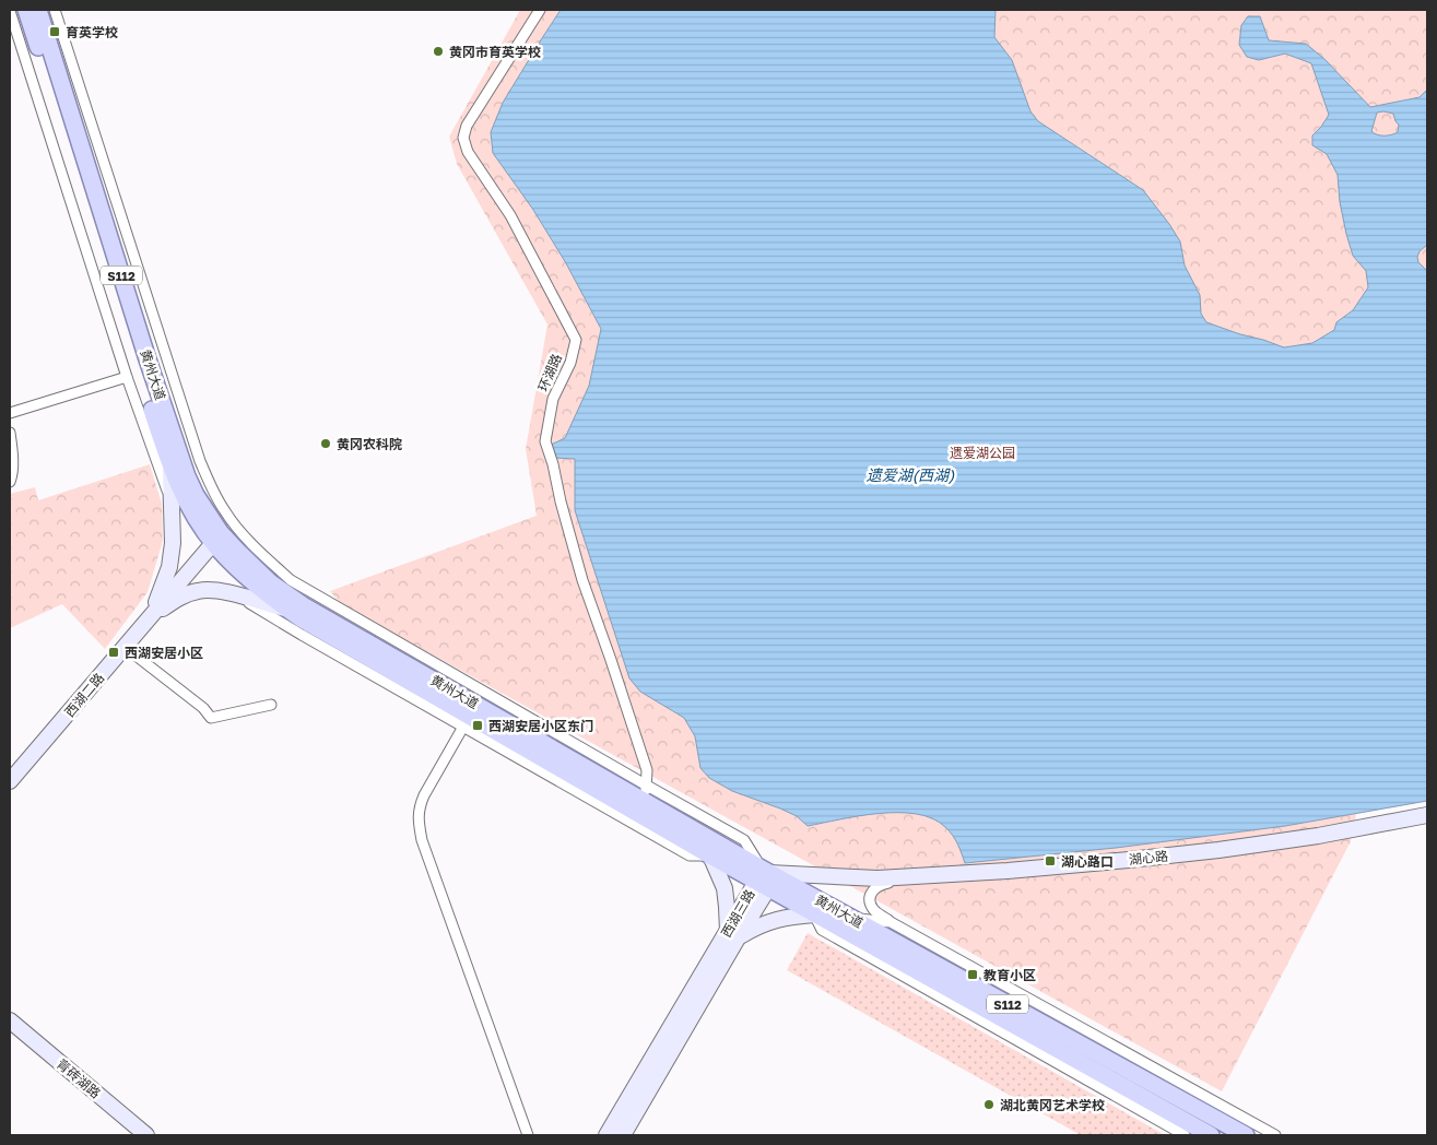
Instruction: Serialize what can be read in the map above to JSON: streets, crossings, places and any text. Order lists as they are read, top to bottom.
{
  "streets": {
    "main road": [
      "S112",
      "黄州大道",
      "西湖二路",
      "湖心路",
      "西湖三路",
      "青砖湖路"
    ],
    "street": ["环湖路"]
  },
  "crossings": [
    ["环湖路", "黄州大道"],
    ["黄州大道", "西湖二路"],
    ["黄州大道", "湖心路"],
    ["黄州大道", "西湖三路"],
    ["湖心路", "西湖三路"]
  ],
  "water": ["遗爱湖(西湖)"],
  "parks": ["遗爱湖公园"],
  "places": {
    "transit": [
      "育英学校",
      "西湖安居小区",
      "西湖安居小区东门",
      "湖心路口",
      "教育小区"
    ],
    "other": ["黄冈市育英学校", "黄冈农科院", "湖北黄冈艺术学校"]
  }
}
